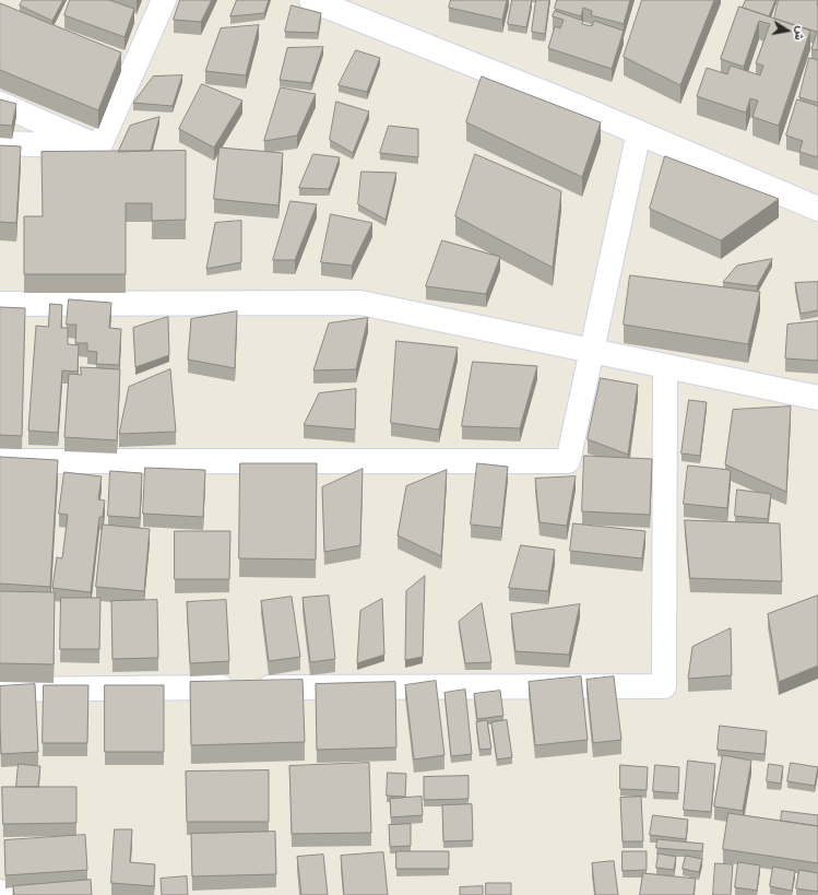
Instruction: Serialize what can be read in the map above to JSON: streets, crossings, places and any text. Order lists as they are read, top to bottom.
{
  "north": "right"
}
